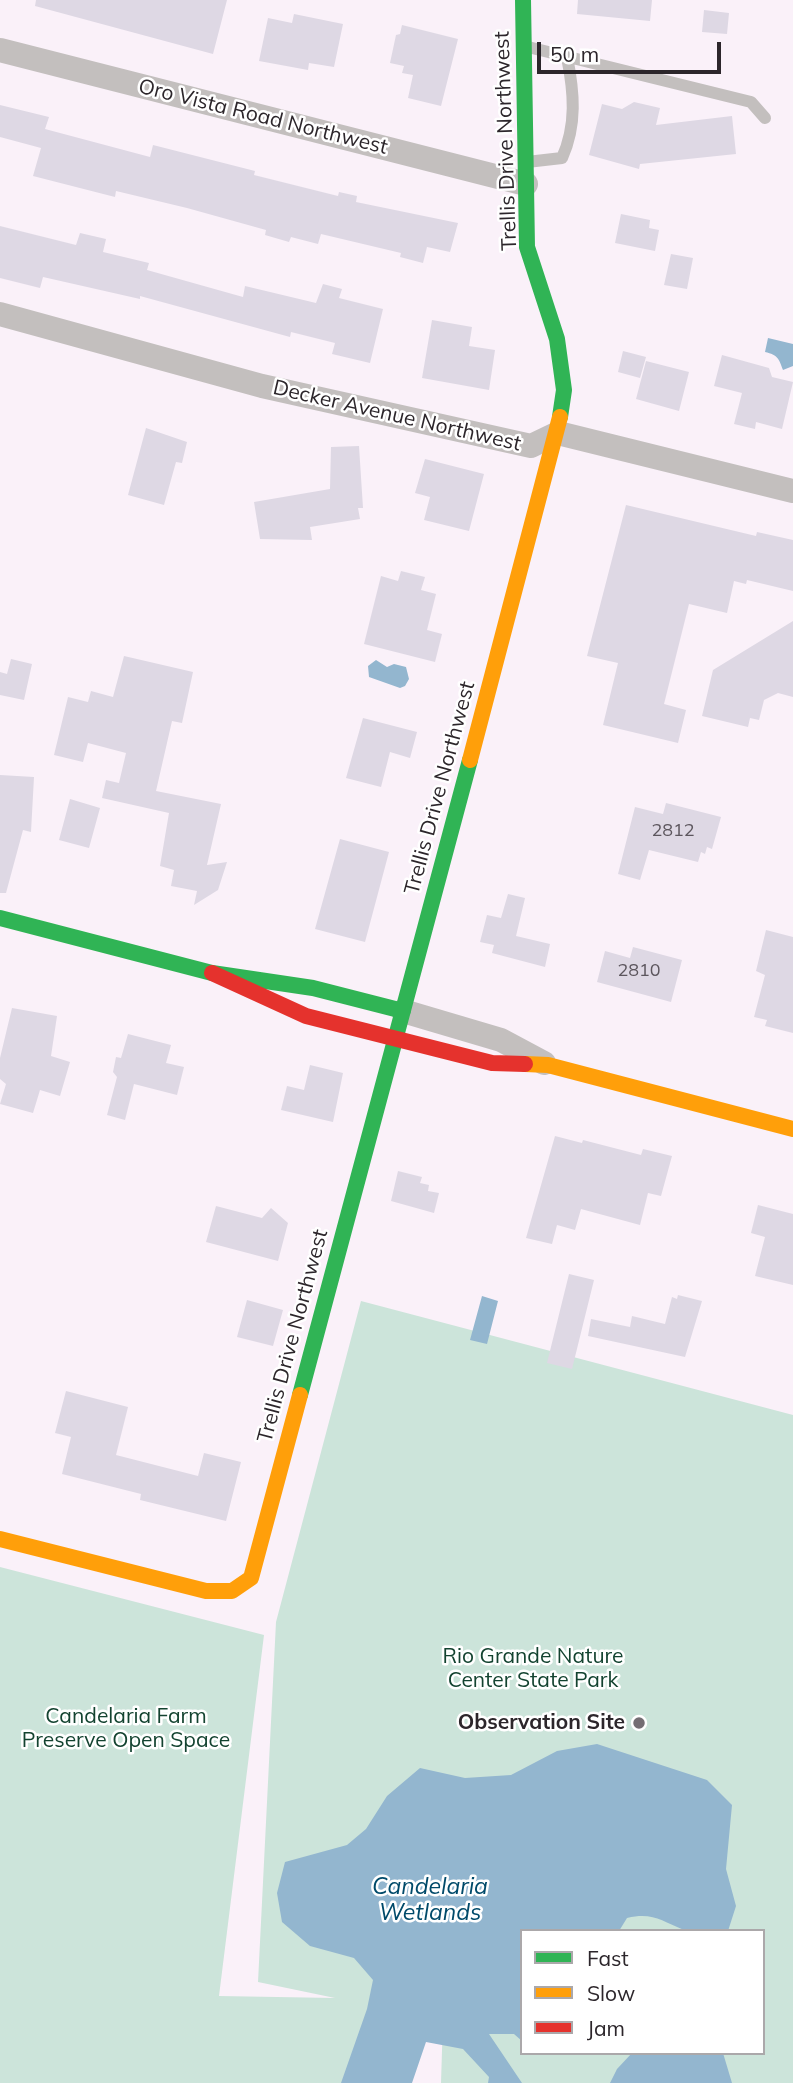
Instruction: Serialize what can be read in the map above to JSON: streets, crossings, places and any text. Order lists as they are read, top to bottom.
{
  "streets": {
    "street": ["Oro Vista Road Northwest", "Trellis Drive Northwest", "Decker Avenue Northwest"]
  },
  "crossings": [
    ["Oro Vista Road Northwest", "Trellis Drive Northwest"],
    ["Trellis Drive Northwest", "Decker Avenue Northwest"]
  ],
  "water": ["Candelaria Wetlands"],
  "parks": ["Rio Grande Nature Center State Park", "Candelaria Farm Preserve Open Space"],
  "places": ["Observation Site"],
  "house_numbers": ["2812", "2810"],
  "legend": ["Fast", "Slow", "Jam"],
  "scale_bar": "50 m"
}
